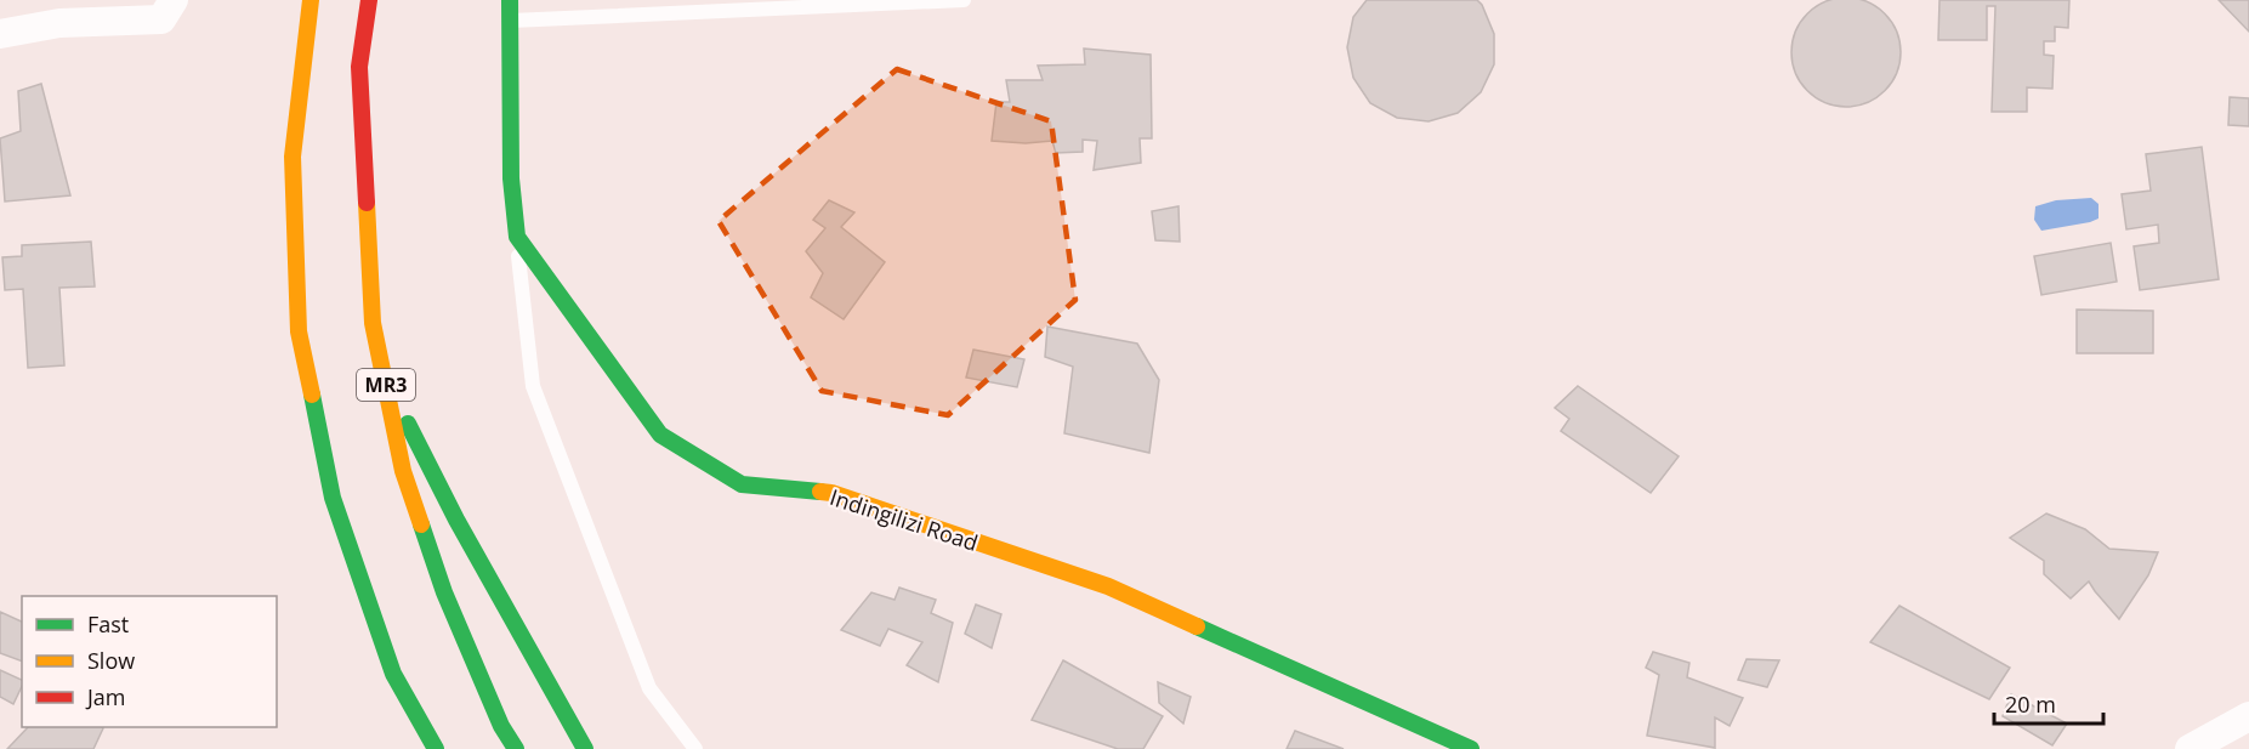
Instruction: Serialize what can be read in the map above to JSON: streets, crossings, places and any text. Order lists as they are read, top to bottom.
{
  "streets": {
    "main road": ["MR3", "Indingilizi Road"]
  },
  "legend": ["Fast", "Slow", "Jam"],
  "scale_bar": "20 m"
}
